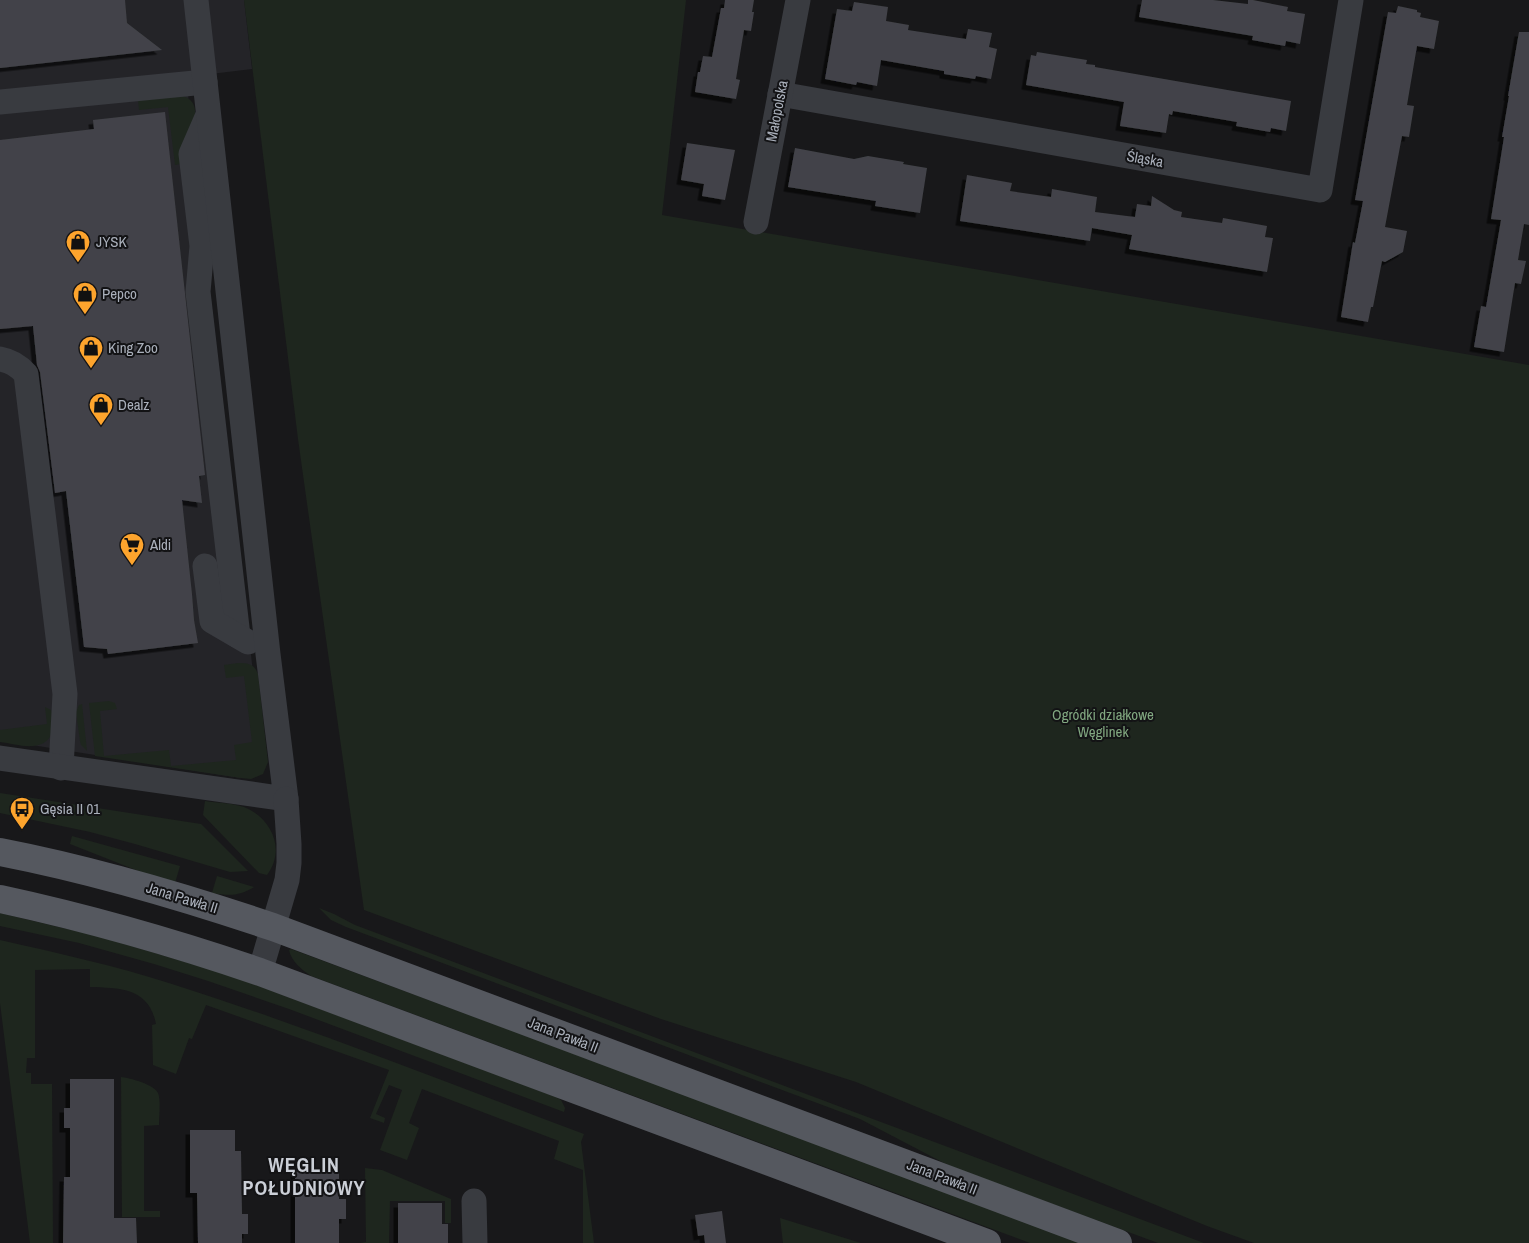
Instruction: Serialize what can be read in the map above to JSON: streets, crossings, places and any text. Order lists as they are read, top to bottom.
{
  "streets": {
    "main road": ["Jana Pawła II"],
    "street": ["Małopolska", "Śląska"]
  },
  "crossings": [
    ["Małopolska", "Śląska"]
  ],
  "districts": ["WĘGLIN POŁUDNIOWY"],
  "parks": ["Ogródki działkowe Węglinek"],
  "places": {
    "shop": [
      "JYSK",
      "Pepco",
      "King Zoo",
      "Dealz"
    ],
    "supermarket": ["Aldi"],
    "bus stop": ["Gęsia II 01"]
  }
}
